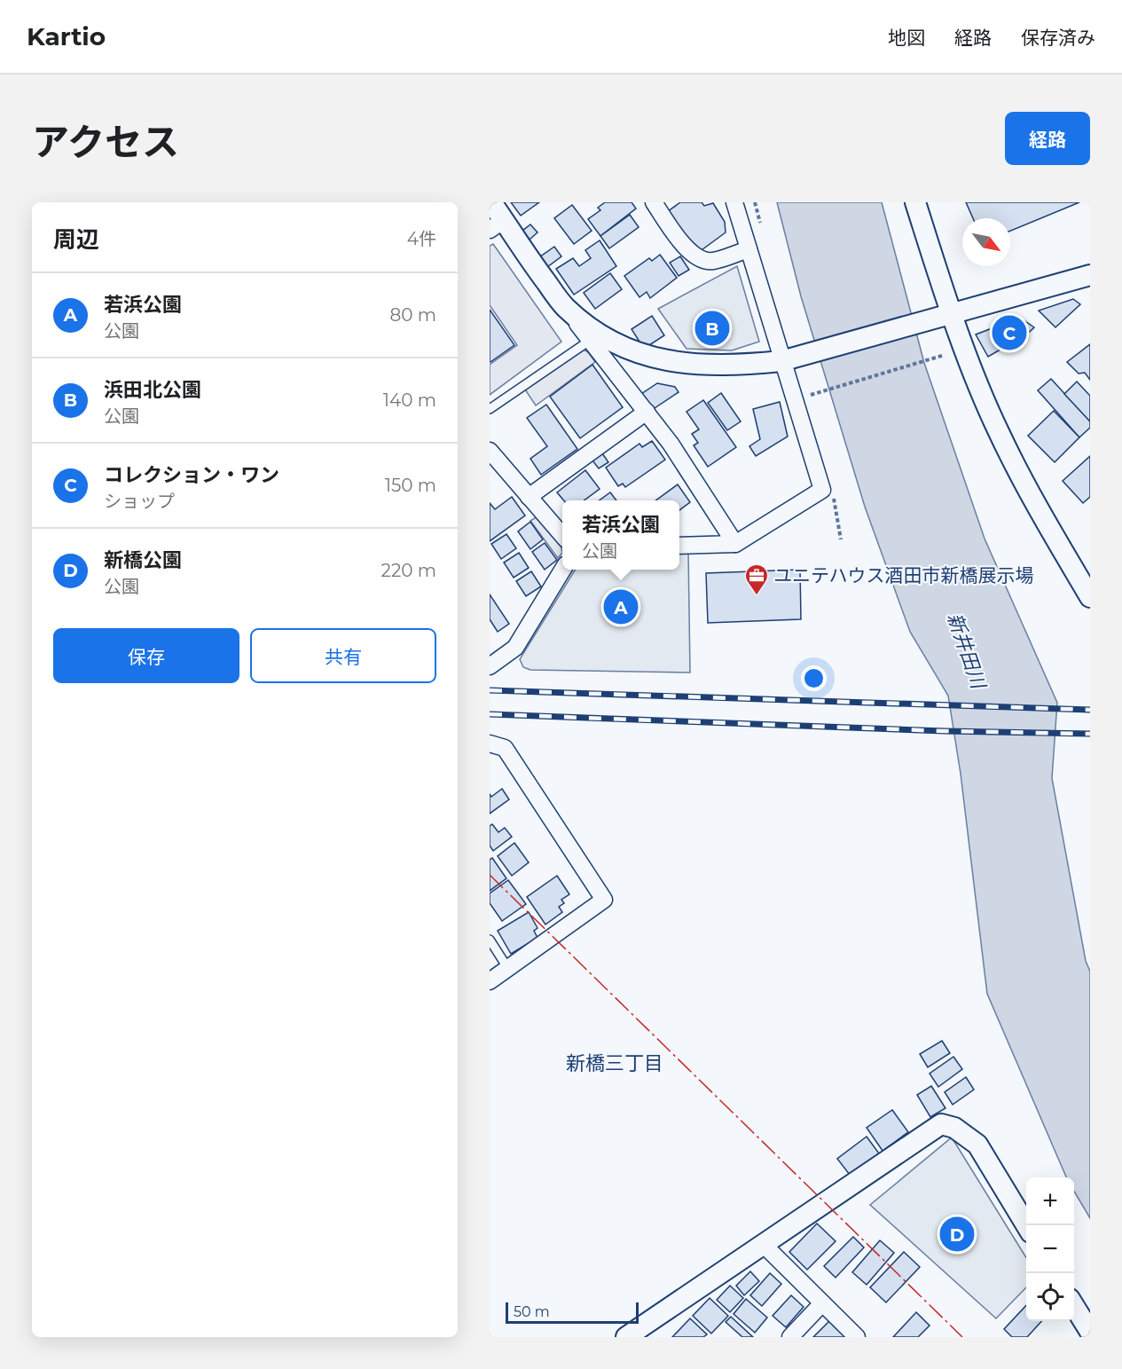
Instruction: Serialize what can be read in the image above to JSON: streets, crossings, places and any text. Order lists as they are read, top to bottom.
{
  "districts": ["新橋三丁目"],
  "water": ["新井田川"],
  "places": {
    "office": ["ユニテハウス酒田市新橋展示場"]
  },
  "scale_bar": "50 m",
  "north": "bottom right",
  "page": {
    "header": "Kartio",
    "nav": ["地図", "経路", "保存済み"],
    "title": "アクセス",
    "buttons": [
      "経路",
      ["保存", "共有"]
    ],
    "heading": ["周辺", "4件"],
    "list": [
      {
        "mark": "A",
        "name": "若浜公園",
        "note": "公園",
        "value": "80 m"
      },
      {
        "mark": "B",
        "name": "浜田北公園",
        "note": "公園",
        "value": "140 m"
      },
      {
        "mark": "C",
        "name": "コレクション・ワン",
        "note": "ショップ",
        "value": "150 m"
      },
      {
        "mark": "D",
        "name": "新橋公園",
        "note": "公園",
        "value": "220 m"
      }
    ],
    "pins": [
      "B",
      "C",
      "A",
      "D"
    ],
    "popup": ["若浜公園", "公園"],
    "map_buttons": ["+", "−"],
    "scale": "50 m"
  }
}
